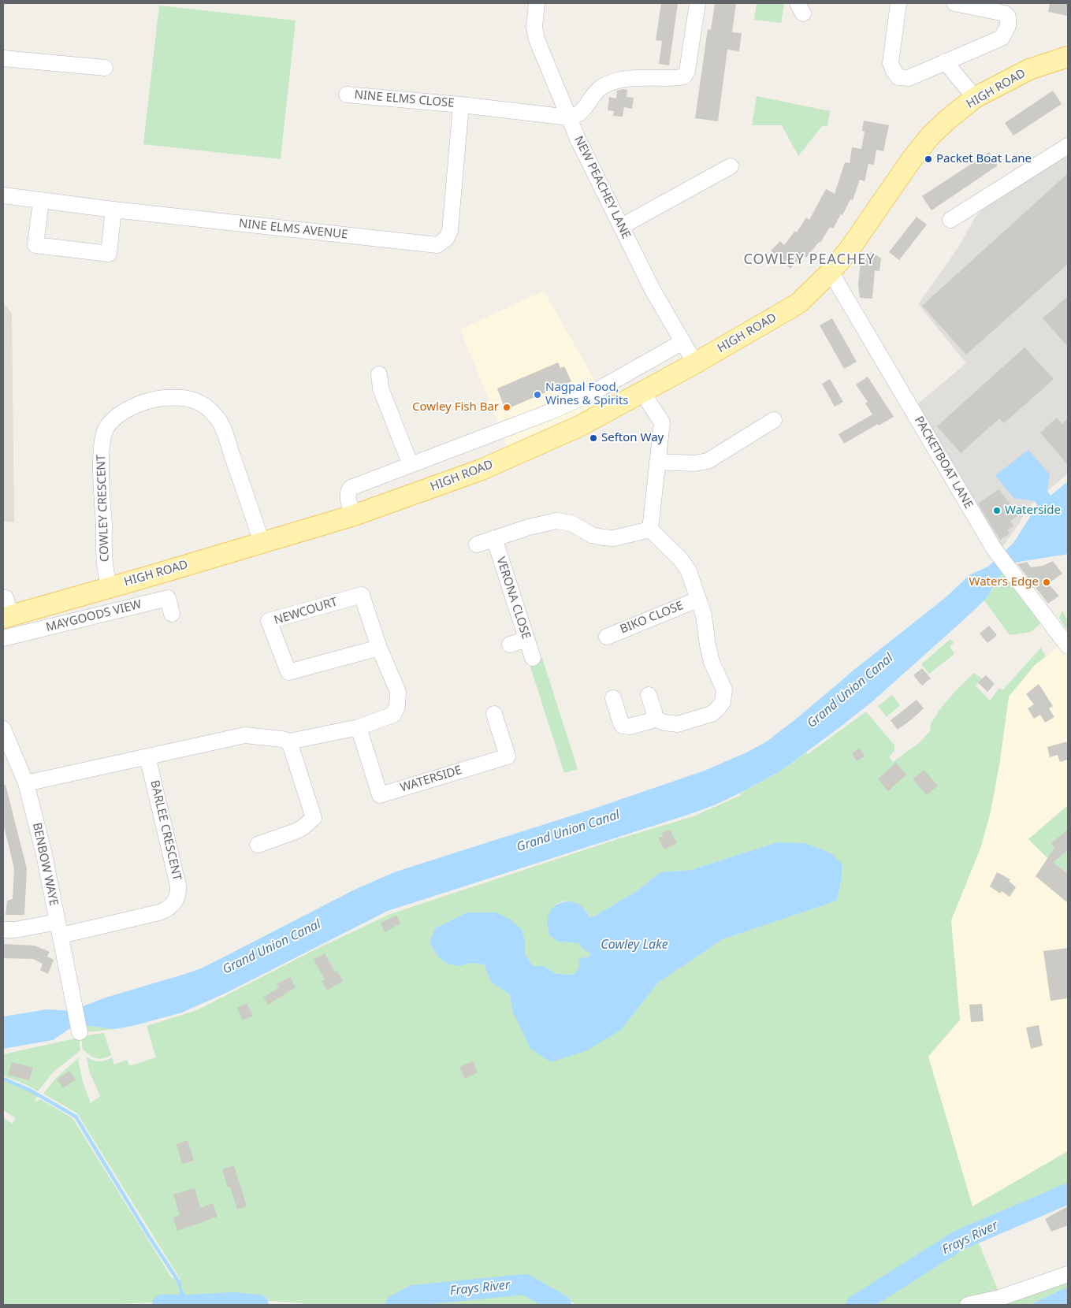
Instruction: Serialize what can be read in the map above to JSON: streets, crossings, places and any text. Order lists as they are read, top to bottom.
{
  "streets": {
    "main road": ["HIGH ROAD"],
    "street": [
      "NINE ELMS CLOSE",
      "NEW PEACHEY LANE",
      "NINE ELMS AVENUE",
      "PACKETBOAT LANE",
      "COWLEY CRESCENT",
      "VERONA CLOSE",
      "NEWCOURT",
      "MAYGOODS VIEW",
      "BIKO CLOSE",
      "WATERSIDE",
      "BARLEE CRESCENT",
      "BENBOW WAYE"
    ]
  },
  "crossings": [
    ["HIGH ROAD", "NEW PEACHEY LANE"],
    ["HIGH ROAD", "PACKETBOAT LANE"],
    ["HIGH ROAD", "COWLEY CRESCENT"],
    ["NINE ELMS CLOSE", "NEW PEACHEY LANE"],
    ["NINE ELMS CLOSE", "NINE ELMS AVENUE"],
    ["NEWCOURT", "WATERSIDE"],
    ["BARLEE CRESCENT", "BENBOW WAYE"]
  ],
  "districts": ["COWLEY PEACHEY"],
  "water": ["Grand Union Canal", "Cowley Lake", "Frays River"],
  "places": [
    "Packet Boat Lane",
    "Nagpal Food, Wines & Spirits",
    "Cowley Fish Bar",
    "Sefton Way",
    "Waterside",
    "Waters Edge"
  ]
}
